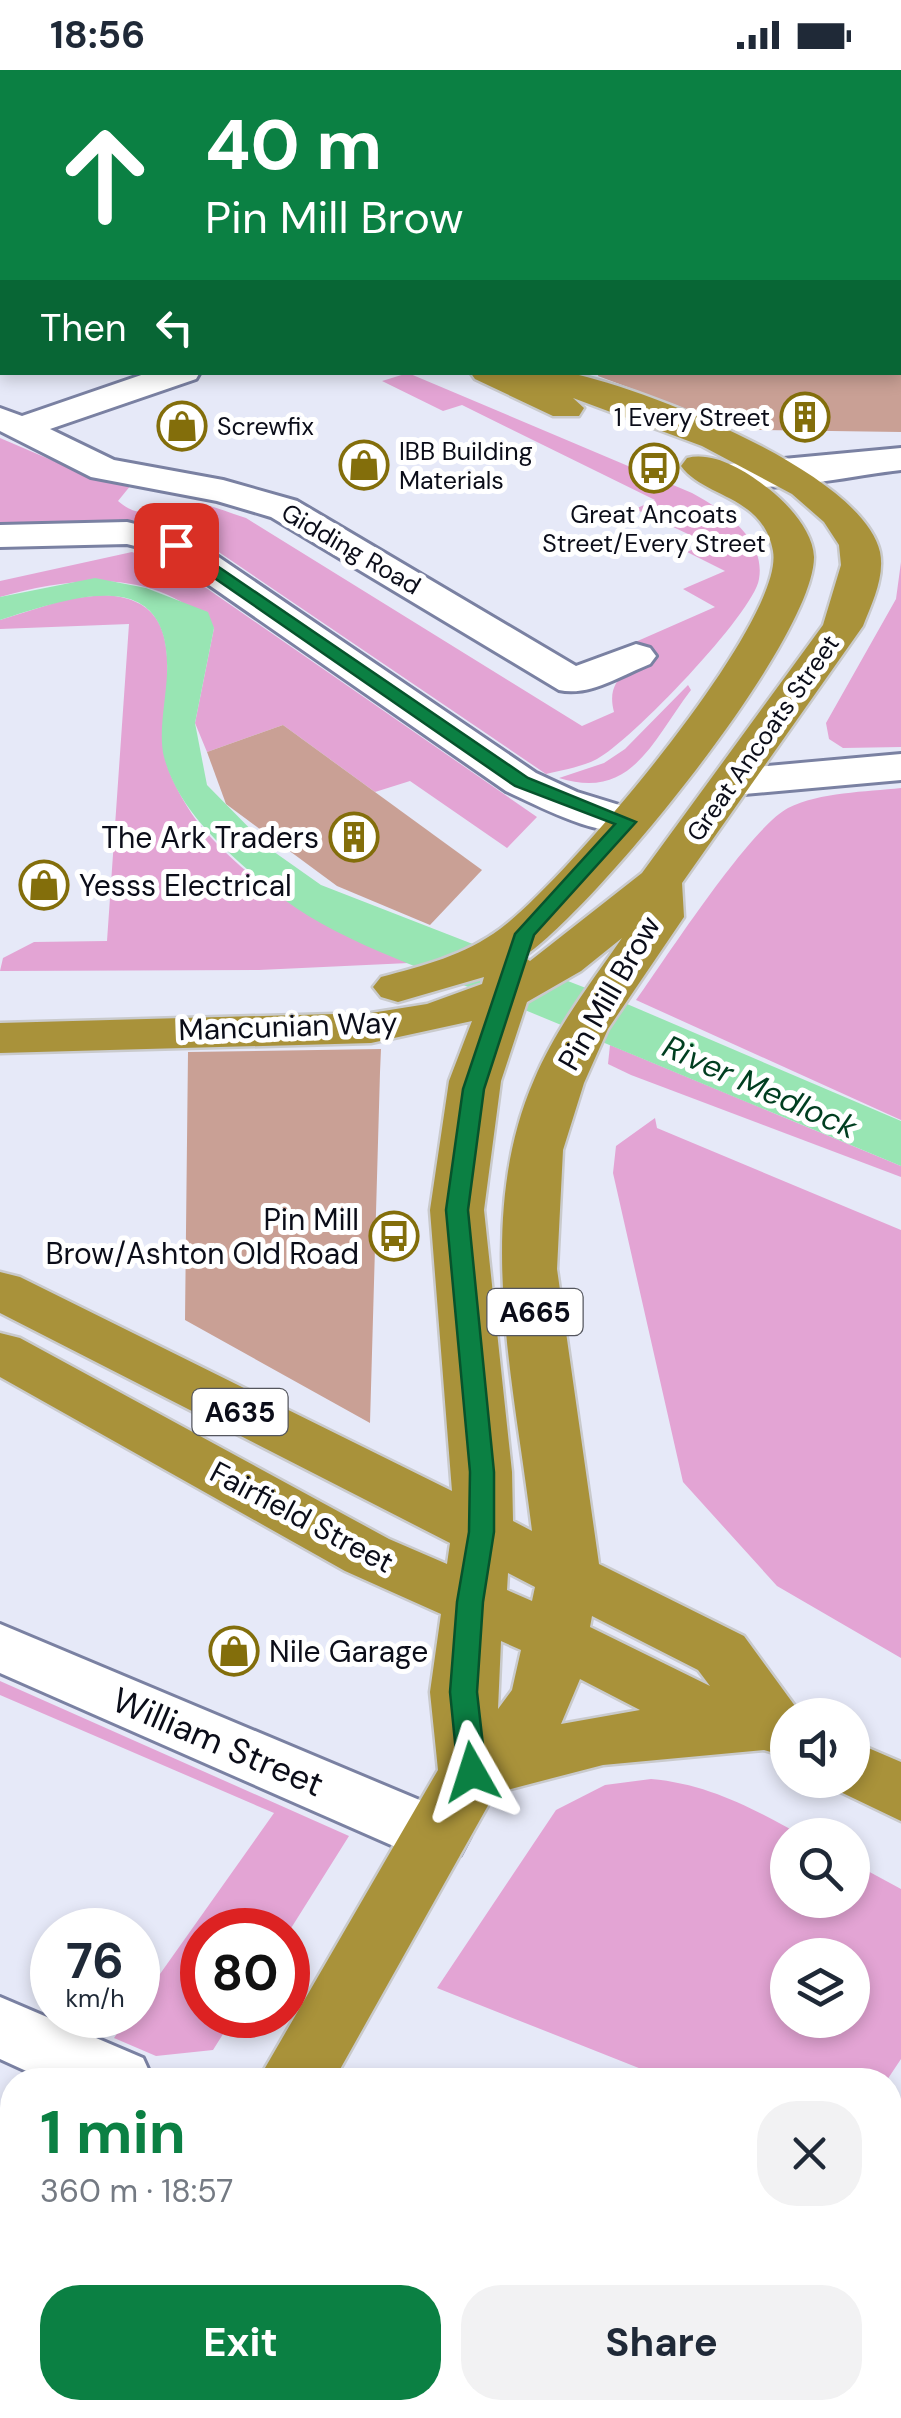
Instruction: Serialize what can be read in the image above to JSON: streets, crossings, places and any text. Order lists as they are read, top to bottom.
{
  "streets": {
    "highway": [
      "Great Ancoats Street",
      "Pin Mill Brow",
      "Mancunian Way",
      "A665",
      "A635",
      "Fairfield Street"
    ],
    "street": ["Gidding Road", "William Street"]
  },
  "crossings": [
    ["Great Ancoats Street", "Pin Mill Brow"],
    ["Great Ancoats Street", "A665"],
    ["Pin Mill Brow", "Mancunian Way"],
    ["Pin Mill Brow", "A665"],
    ["Pin Mill Brow", "A635"],
    ["Pin Mill Brow", "Fairfield Street"],
    ["Mancunian Way", "A665"],
    ["A665", "A635"],
    ["A665", "Fairfield Street"],
    ["A665", "William Street"],
    ["A635", "Fairfield Street"]
  ],
  "water": ["River Medlock"],
  "places": {
    "building": ["1 Every Street", "The Ark Traders"],
    "shop": [
      "Screwfix",
      "IBB Building Materials",
      "Yesss Electrical",
      "Nile Garage"
    ],
    "bus stop": ["Great Ancoats Street/Every Street", "Pin Mill Brow/Ashton Old Road"]
  },
  "page": {
    "status": "18:56",
    "turn": ["40 m", "Pin Mill Brow"],
    "then": "Then",
    "speed": "76 km/h",
    "limit": "80",
    "heading": ["1 min", "360 m · 18:57"],
    "buttons": ["Exit", "Share"]
  }
}
